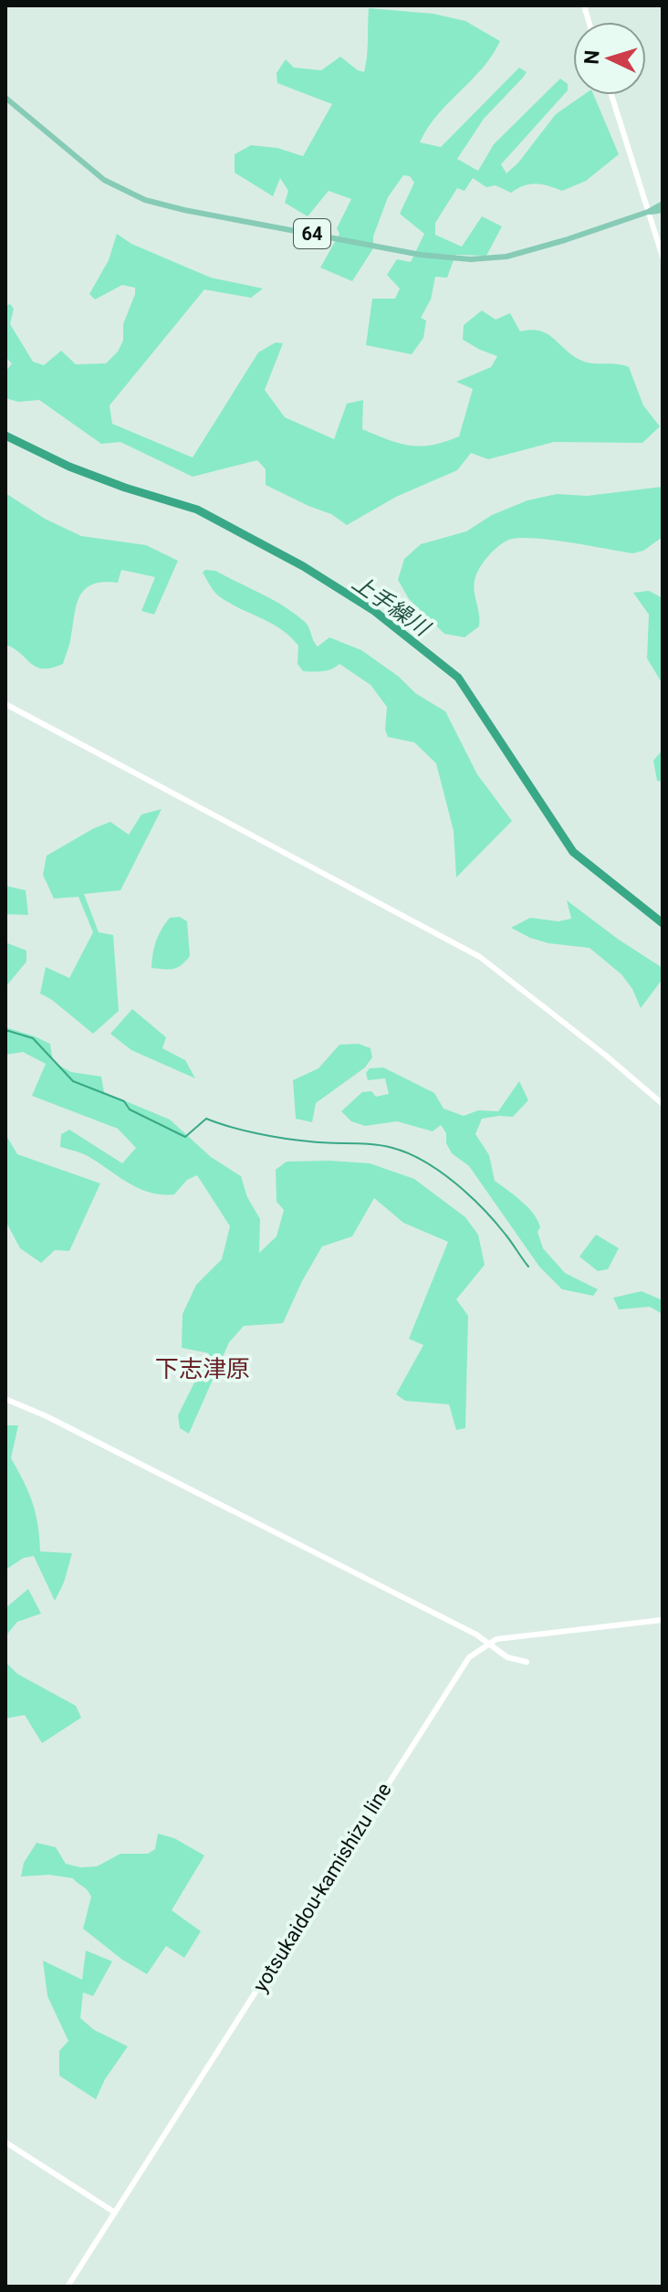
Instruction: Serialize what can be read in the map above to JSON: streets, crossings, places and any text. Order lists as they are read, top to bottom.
{
  "streets": {
    "main road": ["64"],
    "street": ["yotsukaidou-kamishizu line"]
  },
  "districts": ["下志津原"],
  "water": ["上手繰川"],
  "north": "left"
}
